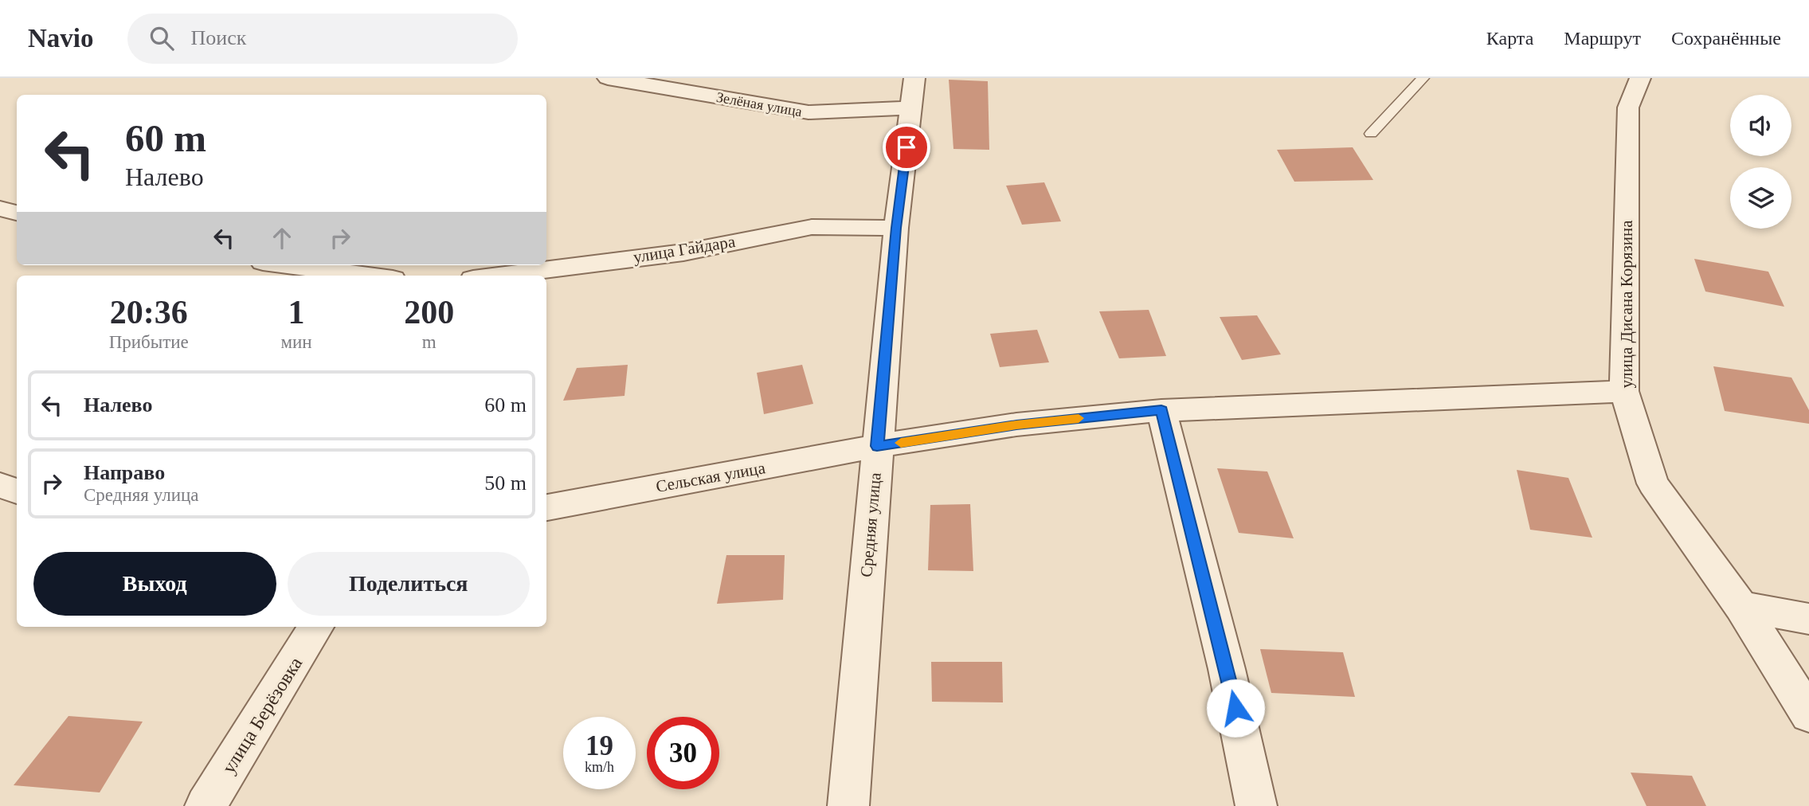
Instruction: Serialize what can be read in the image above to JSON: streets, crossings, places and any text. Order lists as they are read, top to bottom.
{
  "streets": {
    "street": [
      "Зелёная улица",
      "улица Гайдара",
      "улица Дисана Корязина",
      "Сельская улица",
      "Средняя улица",
      "улица Берёзовка"
    ]
  },
  "crossings": [
    ["Зелёная улица", "Средняя улица"],
    ["улица Гайдара", "Средняя улица"],
    ["улица Дисана Корязина", "Сельская улица"],
    ["Сельская улица", "Средняя улица"]
  ],
  "page": {
    "header": "Navio",
    "search": "Поиск",
    "nav": ["Карта", "Маршрут", "Сохранённые"],
    "turn": ["60 m", "Налево"],
    "eta": [
      "20:36",
      "Прибытие",
      "1",
      "мин",
      "200",
      "m"
    ],
    "list": [
      {
        "name": "Налево",
        "value": "60 m"
      },
      {
        "name": "Направо",
        "note": "Средняя улица",
        "value": "50 m"
      }
    ],
    "buttons": ["Выход", "Поделиться"],
    "speed": "19 km/h",
    "limit": "30"
  }
}
